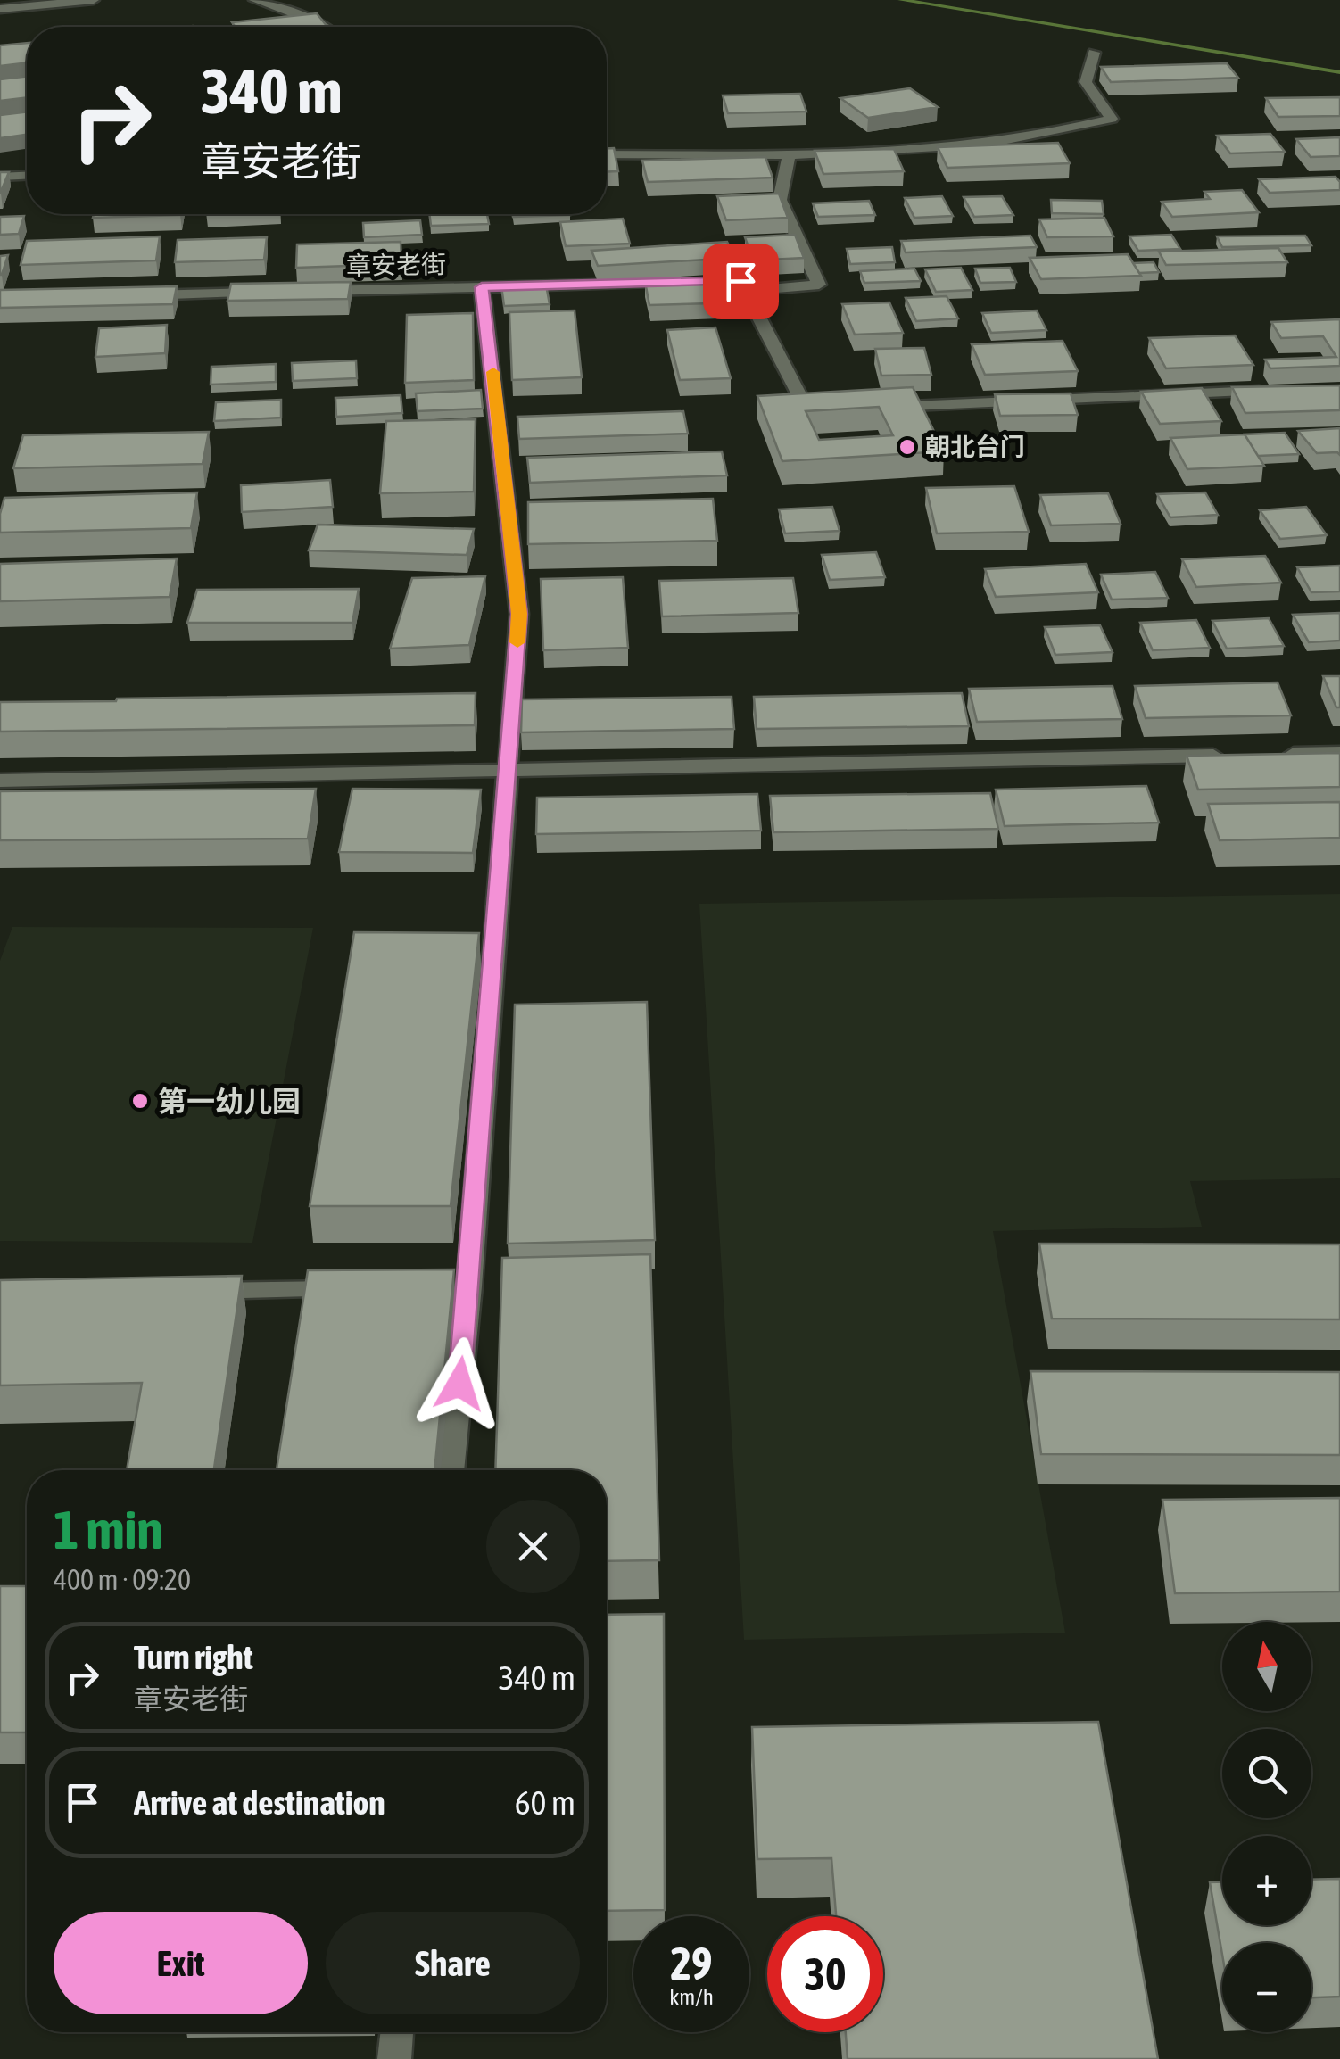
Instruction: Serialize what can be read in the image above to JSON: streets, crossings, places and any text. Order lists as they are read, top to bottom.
{
  "streets": {
    "street": ["章安老街"]
  },
  "places": ["朝北台门", "第一幼儿园"],
  "north": "top",
  "page": {
    "turn": ["340 m", "章安老街"],
    "heading": ["1 min", "400 m · 09:20"],
    "map_buttons": ["+", "−"],
    "list": [
      {
        "name": "Turn right",
        "note": "章安老街",
        "value": "340 m"
      },
      {
        "name": "Arrive at destination",
        "value": "60 m"
      }
    ],
    "buttons": ["Exit", "Share"],
    "speed": "29 km/h",
    "limit": "30"
  }
}
